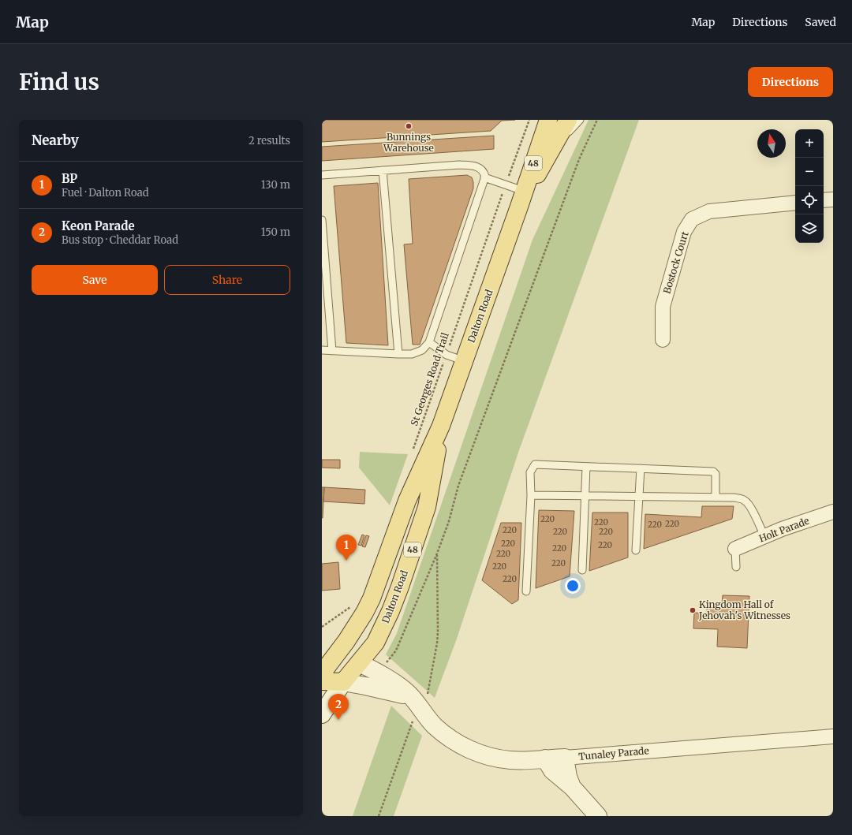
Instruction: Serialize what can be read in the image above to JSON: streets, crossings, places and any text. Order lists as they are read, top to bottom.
{
  "streets": {
    "main road": ["48", "Dalton Road"],
    "street": ["Bostock Court", "Holt Parade", "Tunaley Parade"],
    "path": ["St Georges Road Trail"]
  },
  "crossings": [
    ["Dalton Road", "Tunaley Parade"]
  ],
  "places": ["Bunnings Warehouse", "Kingdom Hall of Jehovah's Witnesses"],
  "house_numbers": [
    "220",
    "220",
    "220",
    "220",
    "220",
    "220",
    "220",
    "220",
    "220",
    "220",
    "220",
    "220",
    "220",
    "220"
  ],
  "north": "top",
  "page": {
    "header": "Map",
    "nav": ["Map", "Directions", "Saved"],
    "buttons": [
      "Directions",
      ["Save", "Share"]
    ],
    "title": "Find us",
    "heading": ["Nearby", "2 results"],
    "map_buttons": ["+", "−"],
    "list": [
      {
        "mark": "1",
        "name": "BP",
        "note": "Fuel · Dalton Road",
        "value": "130 m"
      },
      {
        "mark": "2",
        "name": "Keon Parade",
        "note": "Bus stop · Cheddar Road",
        "value": "150 m"
      }
    ],
    "pins": ["1", "2"]
  }
}
